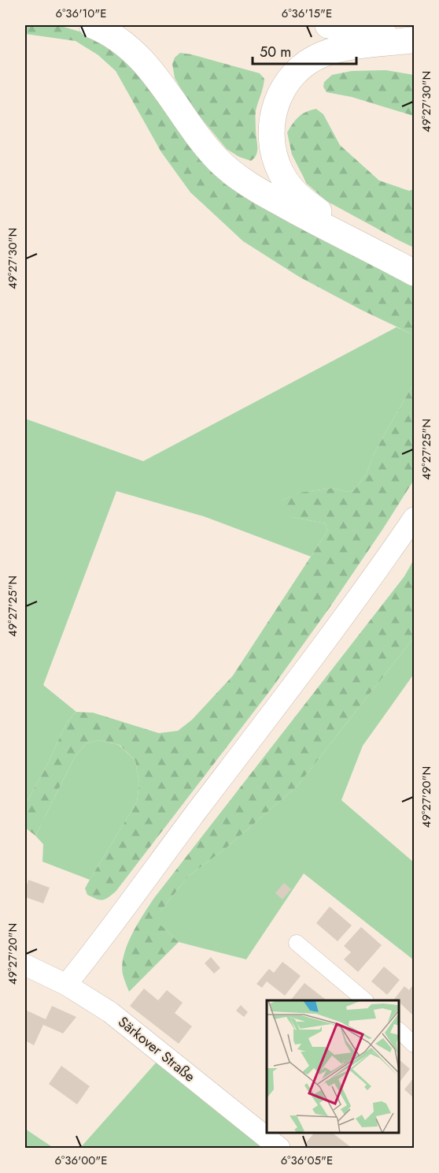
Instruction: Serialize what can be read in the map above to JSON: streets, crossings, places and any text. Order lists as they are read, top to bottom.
{
  "streets": {
    "main road": ["Särkover Straße"]
  },
  "scale_bar": "50 m",
  "coordinates": [
    "6°36'10\"E",
    "6°36'15\"E",
    "49°27'30\"N",
    "49°27'25\"N",
    "49°27'20\"N",
    "6°36'00\"E",
    "6°36'05\"E"
  ]
}
